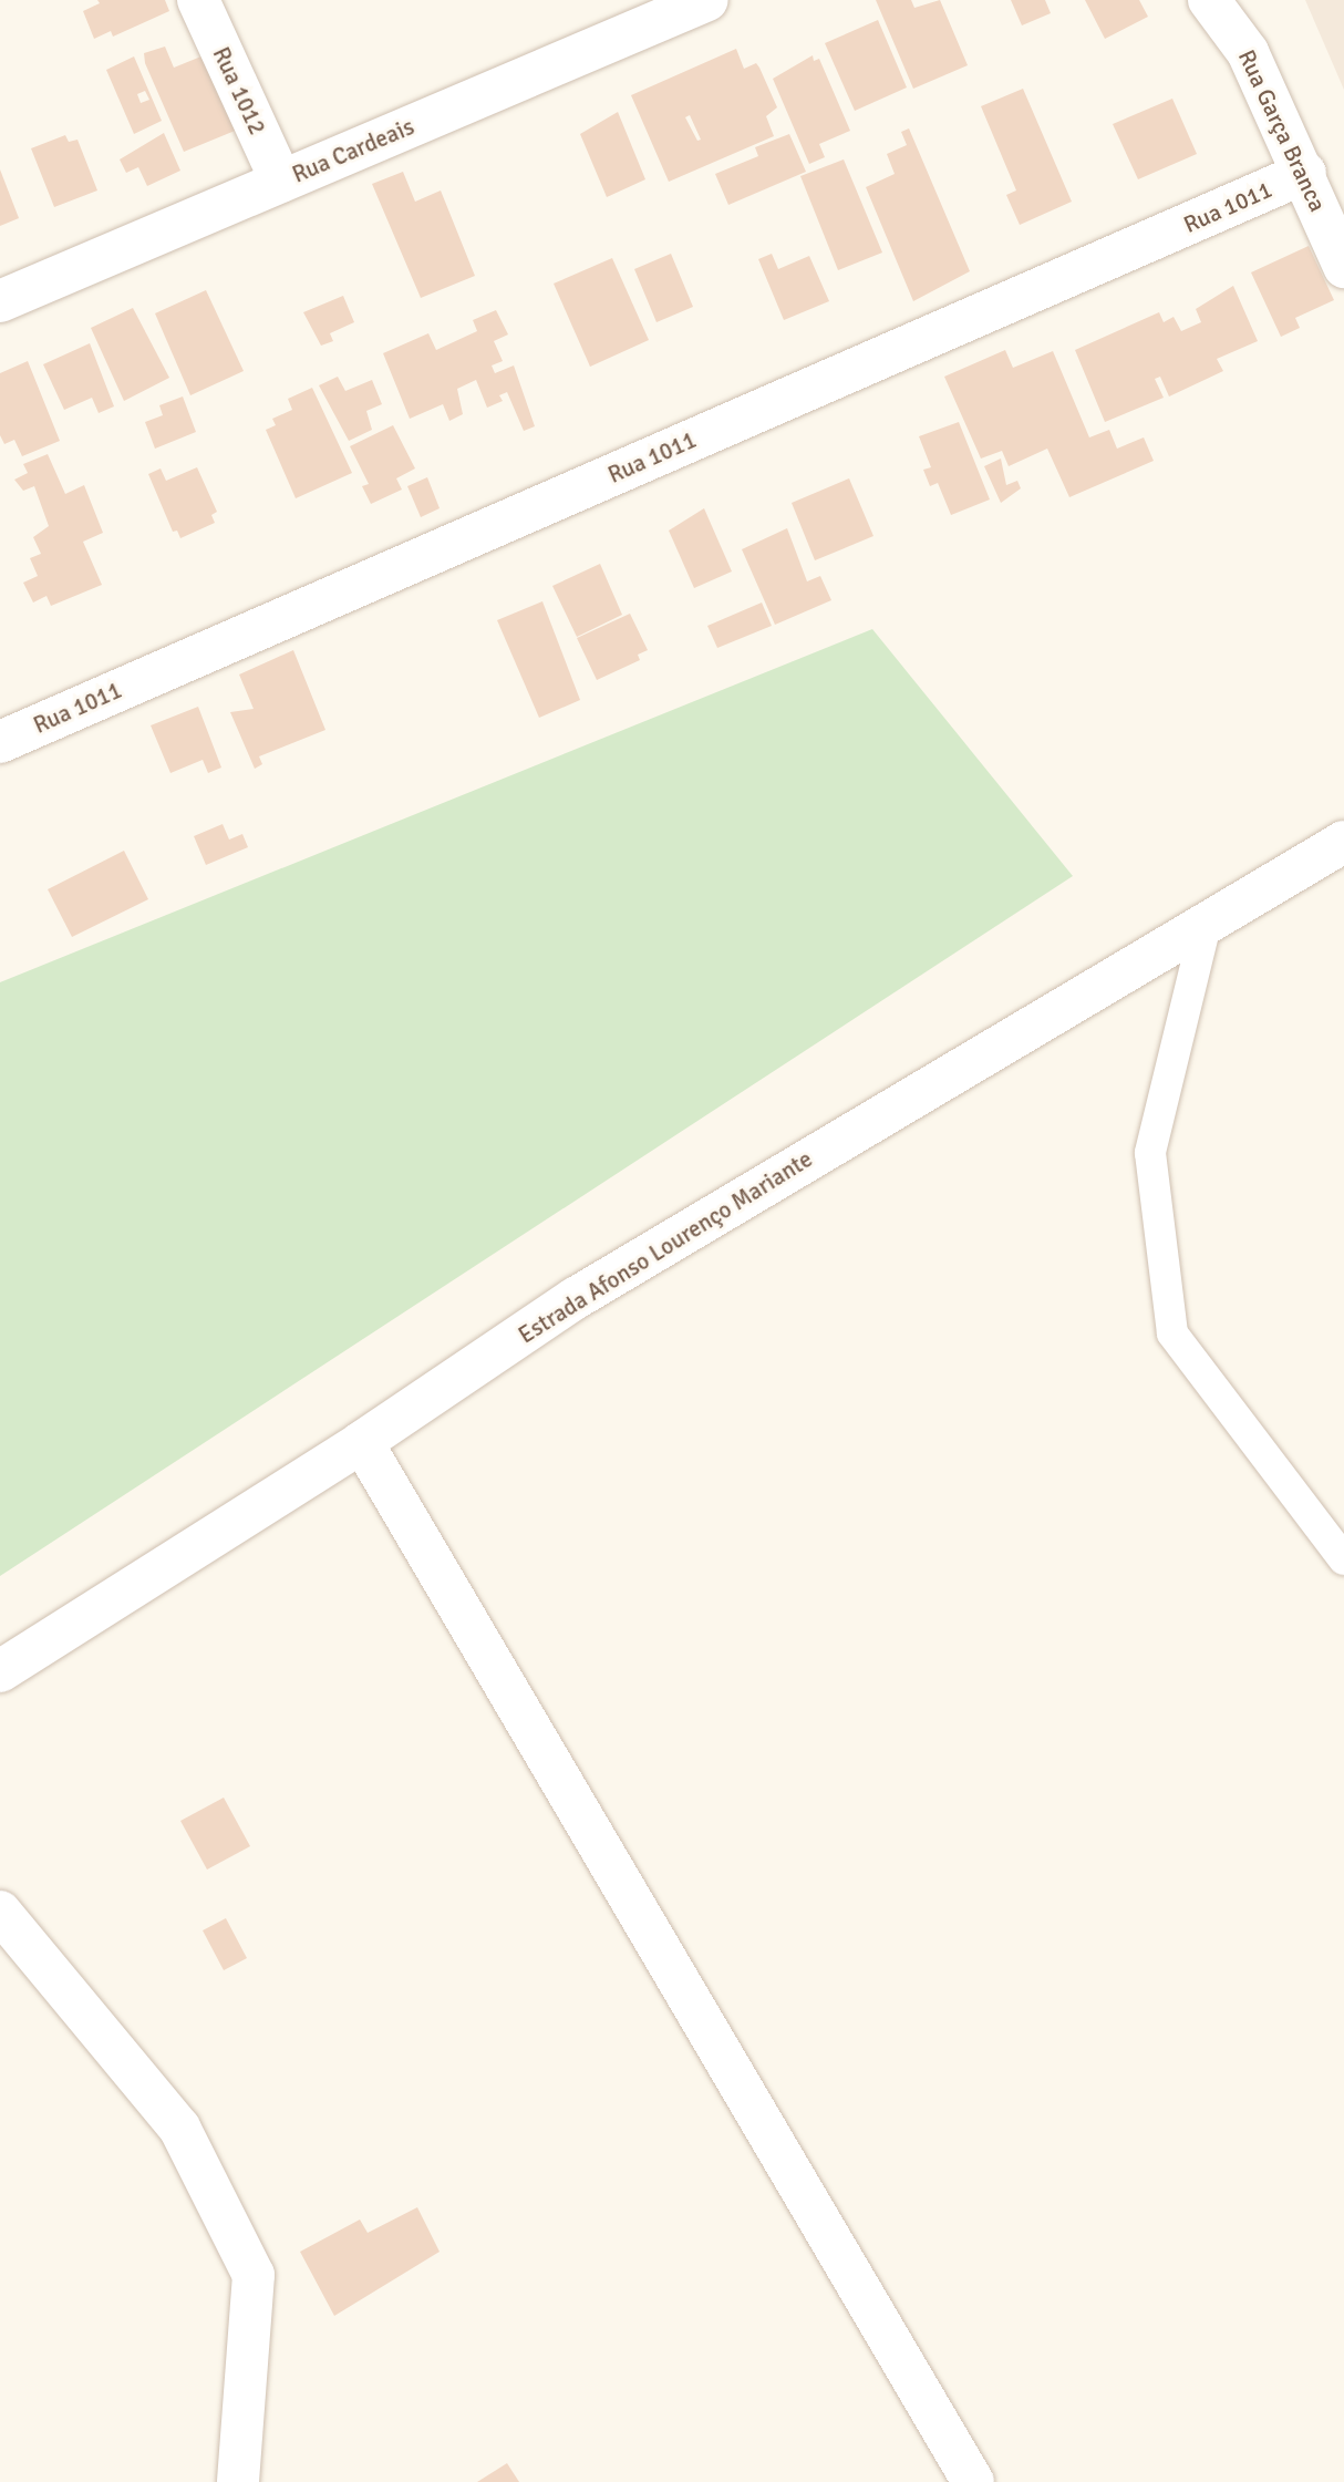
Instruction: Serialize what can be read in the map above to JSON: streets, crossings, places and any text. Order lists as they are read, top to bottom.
{
  "streets": {
    "street": [
      "Rua 1012",
      "Rua Garça Branca",
      "Rua Cardeais",
      "Rua 1011",
      "Estrada Afonso Lourenço Mariante"
    ]
  },
  "crossings": [
    ["Rua 1012", "Rua Cardeais"],
    ["Rua Garça Branca", "Rua 1011"]
  ]
}
